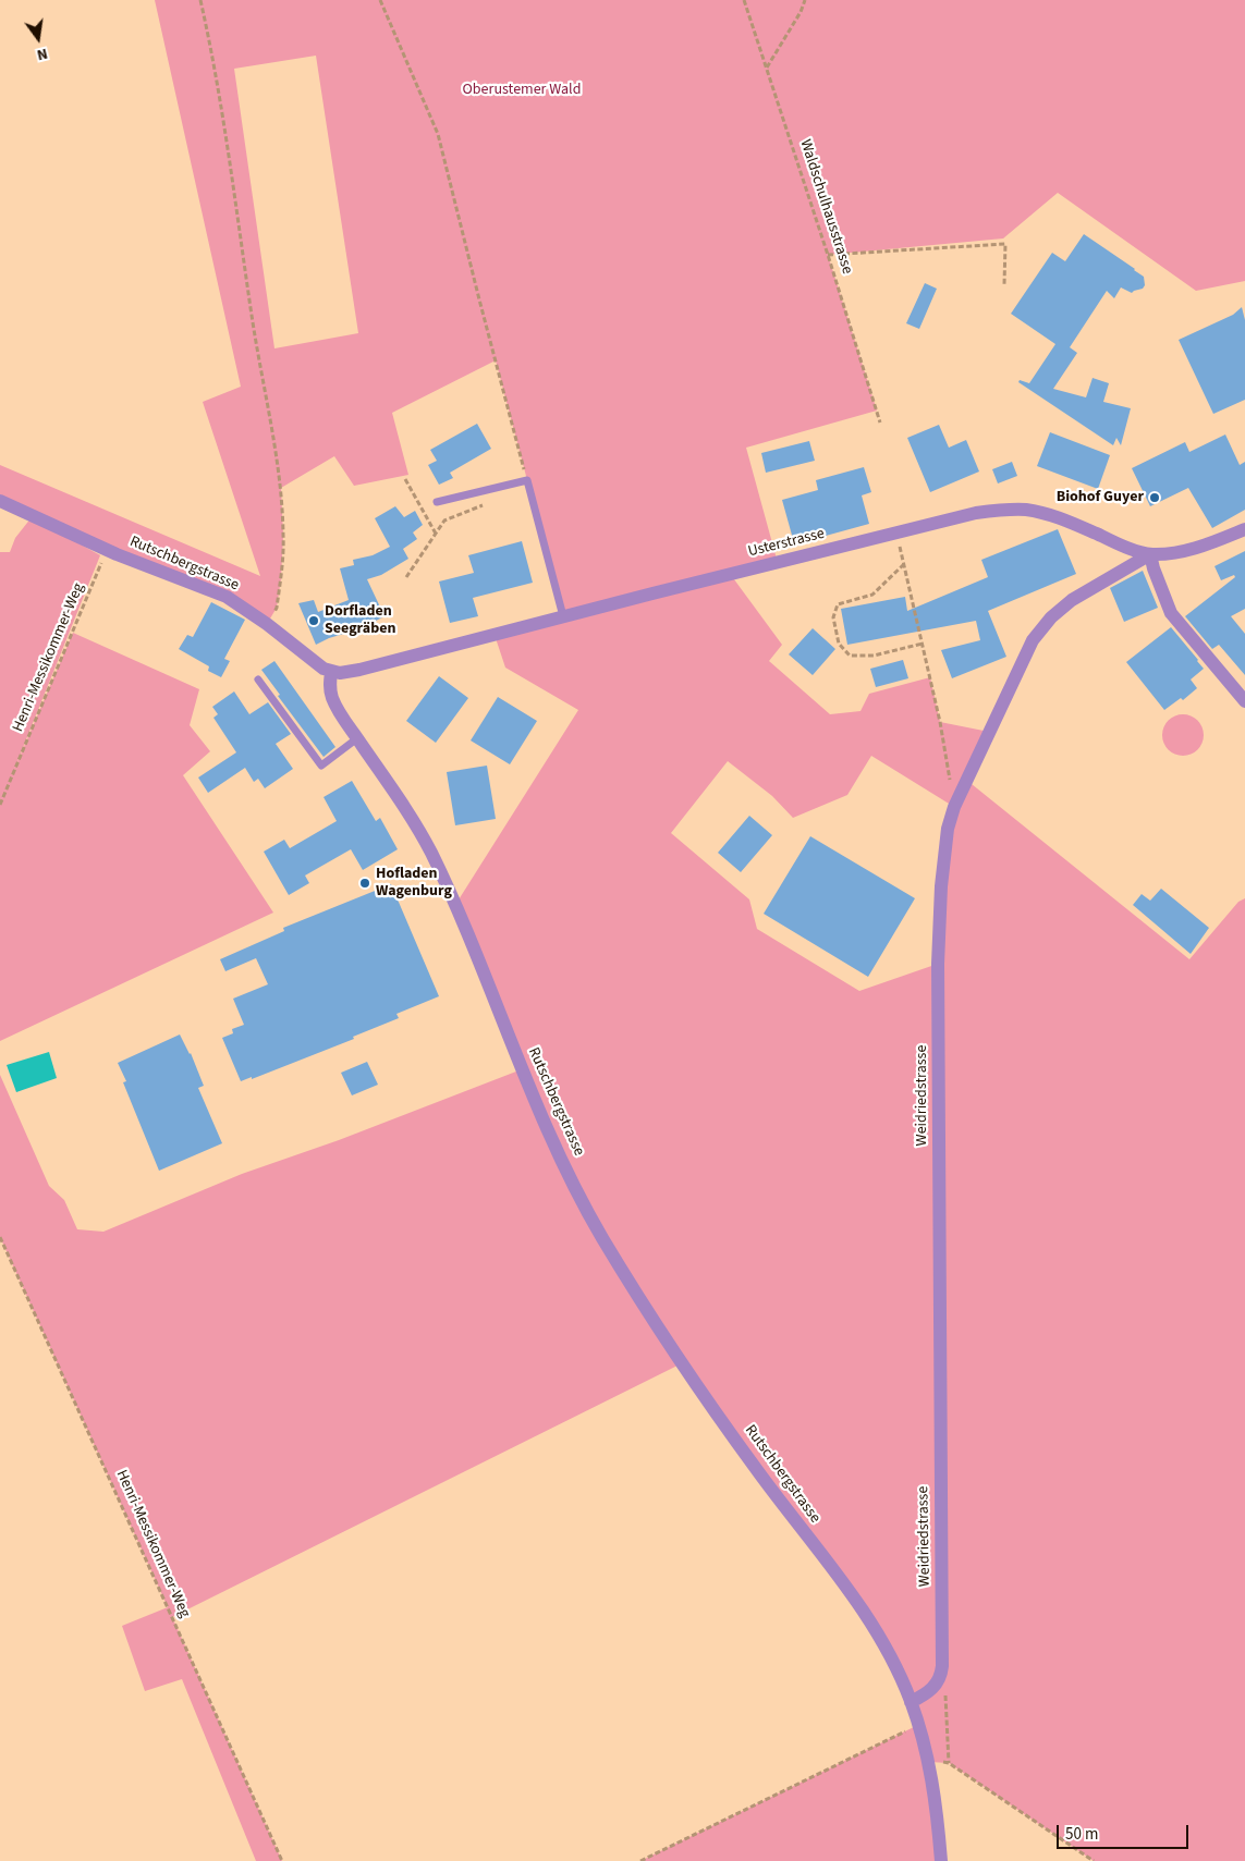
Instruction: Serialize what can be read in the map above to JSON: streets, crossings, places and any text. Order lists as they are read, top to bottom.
{
  "streets": {
    "street": ["Usterstrasse", "Rutschbergstrasse", "Weidriedstrasse"],
    "path": ["Waldschulhausstrasse", "Henri-Messikommer-Weg"]
  },
  "crossings": [
    ["Usterstrasse", "Rutschbergstrasse"],
    ["Usterstrasse", "Weidriedstrasse"],
    ["Rutschbergstrasse", "Henri-Messikommer-Weg"]
  ],
  "parks": ["Oberustemer Wald"],
  "places": ["Biohof Guyer", "Dorfladen Seegräben", "Hofladen Wagenburg"],
  "scale_bar": "50 m",
  "north": "bottom"
}
